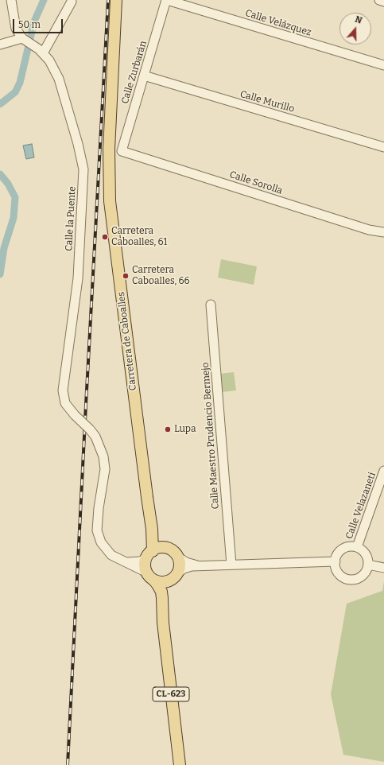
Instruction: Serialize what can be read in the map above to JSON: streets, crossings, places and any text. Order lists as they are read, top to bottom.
{
  "streets": {
    "main road": ["Carretera de Caboalles", "CL-623"],
    "street": [
      "Calle Velázquez",
      "Calle Zurbarán",
      "Calle Murillo",
      "Calle Sorolla",
      "Calle la Puente",
      "Calle Maestro Prudencio Bermejo",
      "Calle Velazaneti"
    ]
  },
  "crossings": [
    ["Calle Velázquez", "Calle Zurbarán"],
    ["Calle Zurbarán", "Calle Murillo"],
    ["Calle Zurbarán", "Calle Sorolla"],
    ["Calle la Puente", "Carretera de Caboalles"],
    ["Calle la Puente", "CL-623"],
    ["Carretera de Caboalles", "CL-623"]
  ],
  "places": ["Carretera Caboalles, 61", "Carretera Caboalles, 66", "Lupa"],
  "scale_bar": "50 m",
  "north": "top"
}
